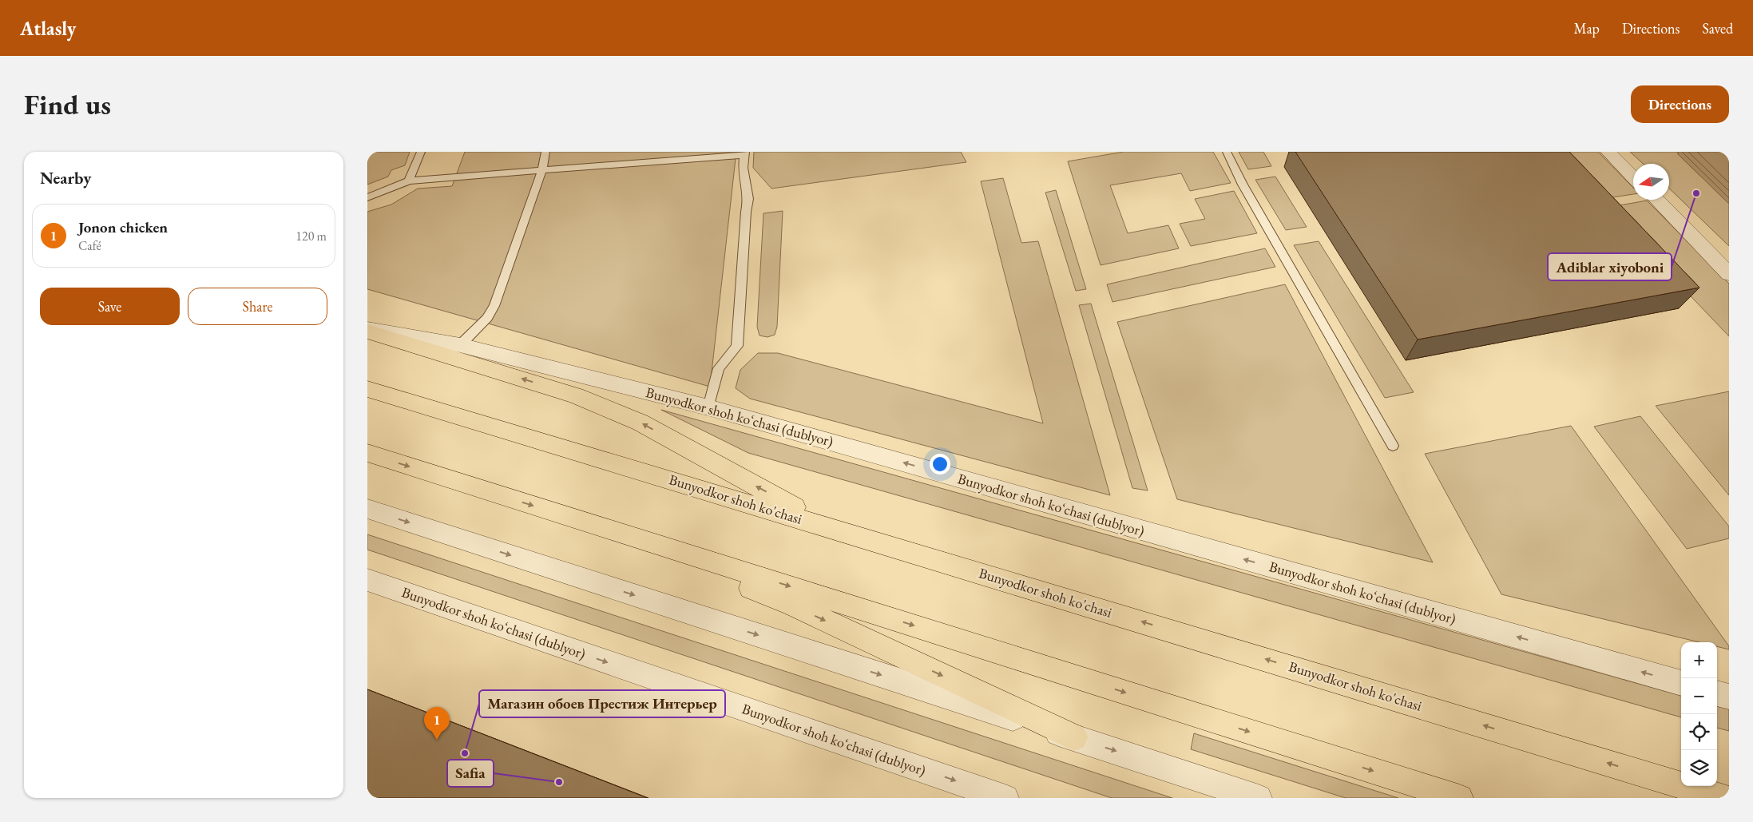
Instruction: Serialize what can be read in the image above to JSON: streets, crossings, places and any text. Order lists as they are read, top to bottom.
{
  "streets": {
    "main road": ["Bunyodkor shoh ko'chasi"],
    "street": ["Bunyodkor shoh koʻchasi (dublyor)"]
  },
  "places": ["Adiblar xiyoboni", "Магазин обоев Престиж Интерьер", "Safia"],
  "north": "left",
  "page": {
    "header": "Atlasly",
    "nav": ["Map", "Directions", "Saved"],
    "buttons": [
      "Directions",
      ["Save", "Share"]
    ],
    "title": "Find us",
    "heading": "Nearby",
    "list": [
      {
        "mark": "1",
        "name": "Jonon chicken",
        "note": "Café",
        "value": "120 m"
      }
    ],
    "map_buttons": ["+", "−"],
    "pins": "1"
  }
}
